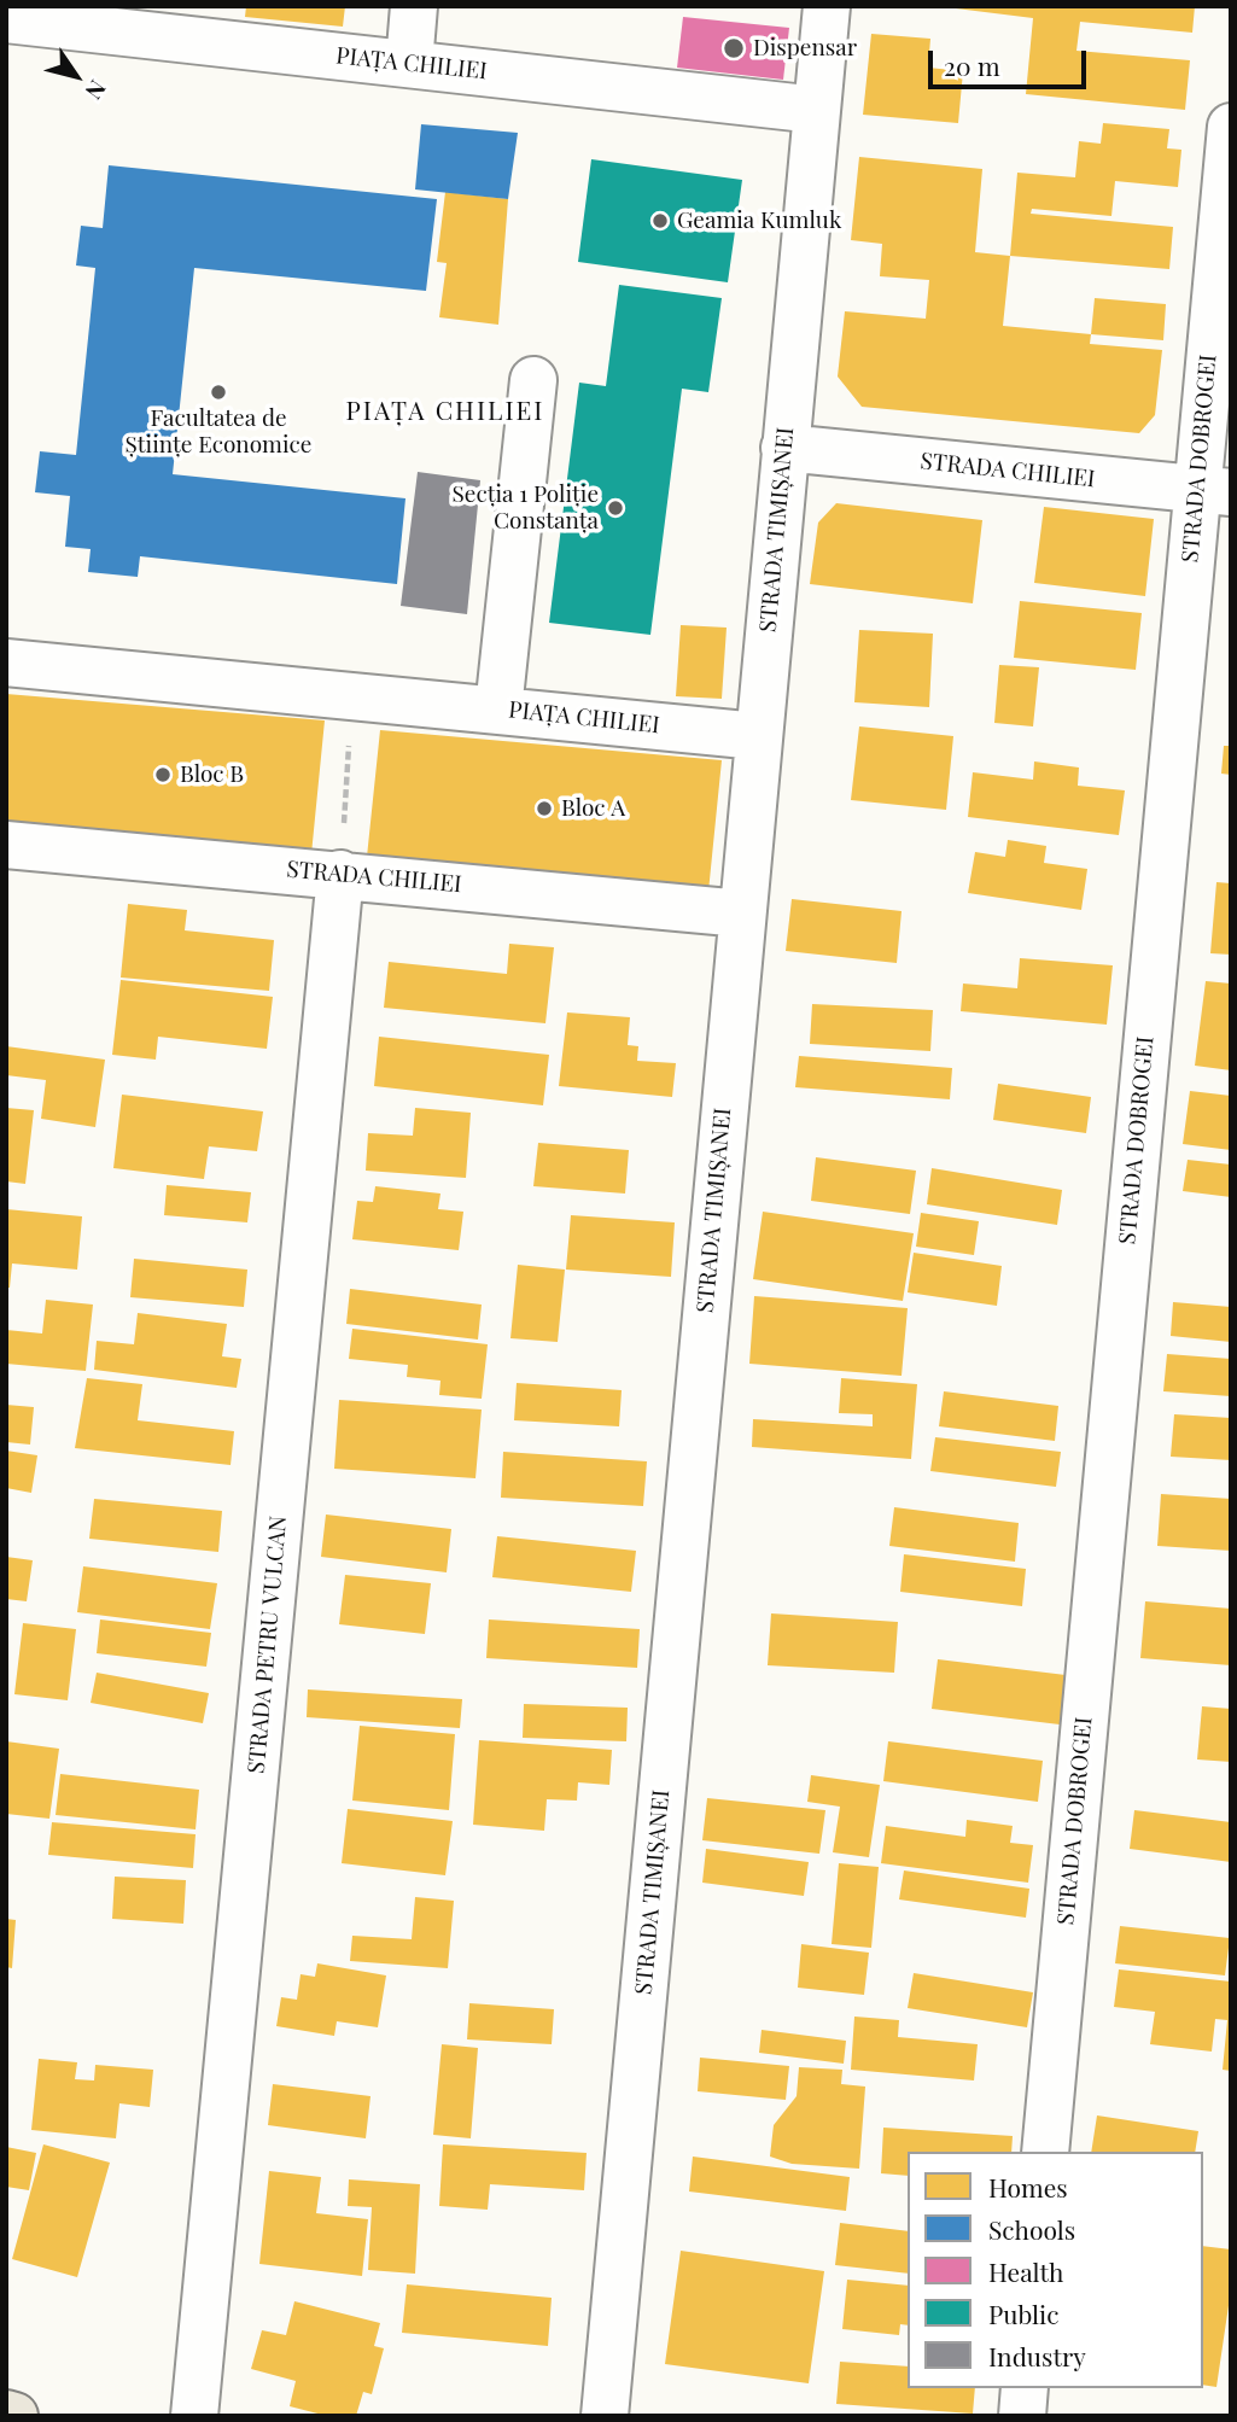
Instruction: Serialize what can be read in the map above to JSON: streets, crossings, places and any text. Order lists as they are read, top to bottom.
{
  "streets": {
    "street": [
      "PIAȚA CHILIEI",
      "STRADA DOBROGEI",
      "STRADA CHILIEI",
      "STRADA TIMIȘANEI",
      "STRADA PETRU VULCAN"
    ]
  },
  "crossings": [
    ["PIAȚA CHILIEI", "STRADA TIMIȘANEI"],
    ["STRADA DOBROGEI", "STRADA CHILIEI"],
    ["STRADA CHILIEI", "STRADA TIMIȘANEI"],
    ["STRADA CHILIEI", "STRADA PETRU VULCAN"]
  ],
  "districts": ["PIAȚA CHILIEI"],
  "places": [
    "Dispensar",
    "Geamia Kumluk",
    "Facultatea de Științe Economice",
    "Secția 1 Poliție Constanța",
    "Bloc B",
    "Bloc A"
  ],
  "legend": [
    "Homes",
    "Schools",
    "Health",
    "Public",
    "Industry"
  ],
  "scale_bar": "20 m",
  "north": "bottom right"
}
